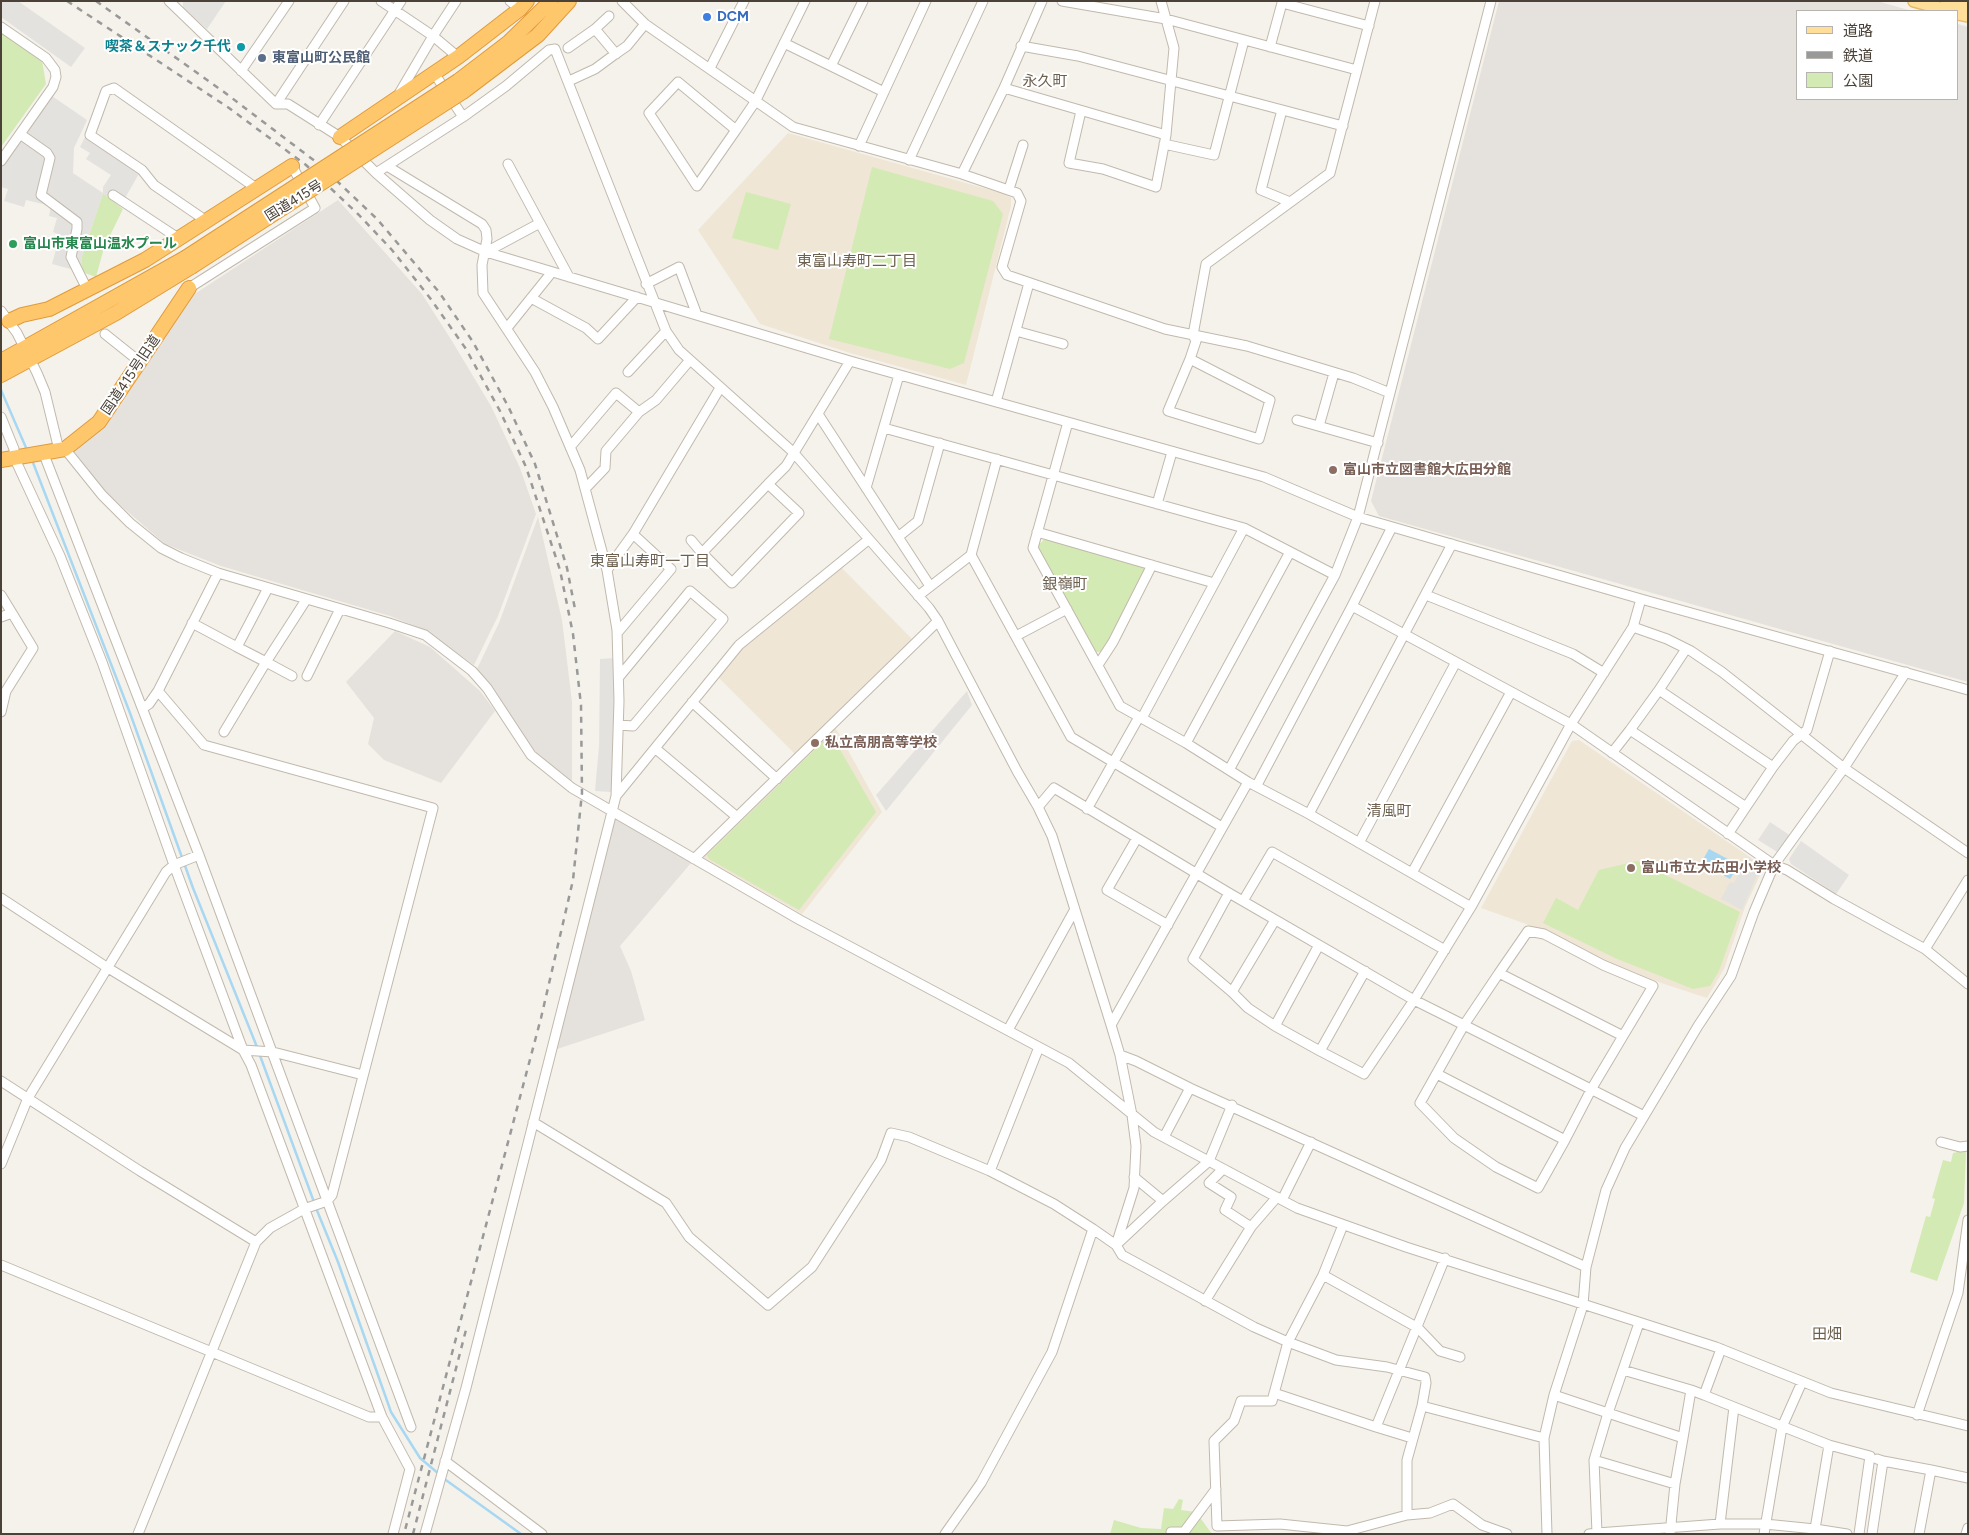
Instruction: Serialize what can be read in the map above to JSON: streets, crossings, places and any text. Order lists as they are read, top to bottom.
{
  "streets": {
    "highway": ["国道415号", "国道415号旧道"]
  },
  "districts": [
    "永久町",
    "東富山寿町二丁目",
    "東富山寿町一丁目",
    "銀嶺町",
    "清風町",
    "田畑"
  ],
  "places": [
    "DCM",
    "喫茶＆スナック千代",
    "東富山町公民館",
    "富山市東富山温水プール",
    "富山市立図書館大広田分館",
    "私立高朋高等学校",
    "富山市立大広田小学校"
  ],
  "legend": ["道路", "鉄道", "公園"]
}
